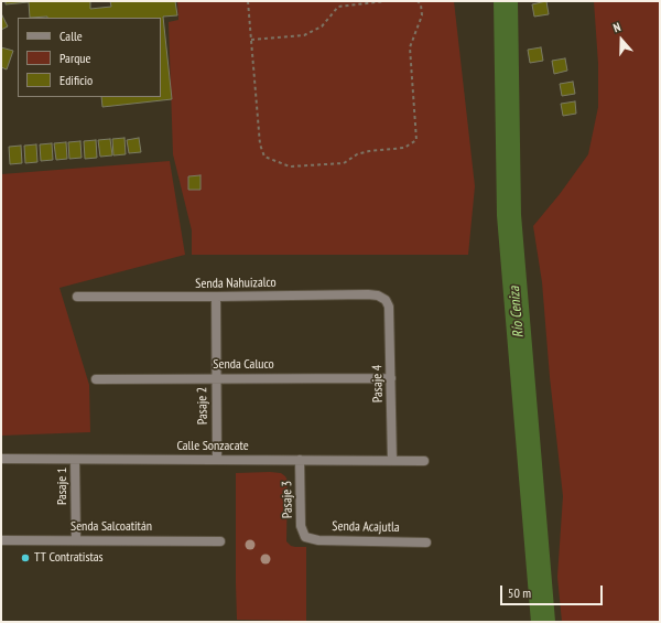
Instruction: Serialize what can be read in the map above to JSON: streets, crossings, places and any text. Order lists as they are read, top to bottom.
{
  "streets": {
    "street": [
      "Senda Nahuizalco",
      "Senda Caluco",
      "Pasaje 4",
      "Pasaje 2",
      "Calle Sonzacate",
      "Pasaje 1",
      "Pasaje 3",
      "Senda Salcoatitán",
      "Senda Acajutla"
    ]
  },
  "crossings": [
    ["Senda Nahuizalco", "Pasaje 4"],
    ["Senda Nahuizalco", "Pasaje 2"],
    ["Senda Caluco", "Pasaje 4"],
    ["Senda Caluco", "Pasaje 2"],
    ["Pasaje 4", "Calle Sonzacate"],
    ["Pasaje 2", "Calle Sonzacate"],
    ["Calle Sonzacate", "Pasaje 1"],
    ["Calle Sonzacate", "Pasaje 3"],
    ["Pasaje 1", "Senda Salcoatitán"],
    ["Pasaje 3", "Senda Acajutla"]
  ],
  "water": ["Río Ceniza"],
  "places": ["TT Contratistas"],
  "legend": ["Calle", "Parque", "Edificio"],
  "scale_bar": "50 m",
  "north": "top"
}
